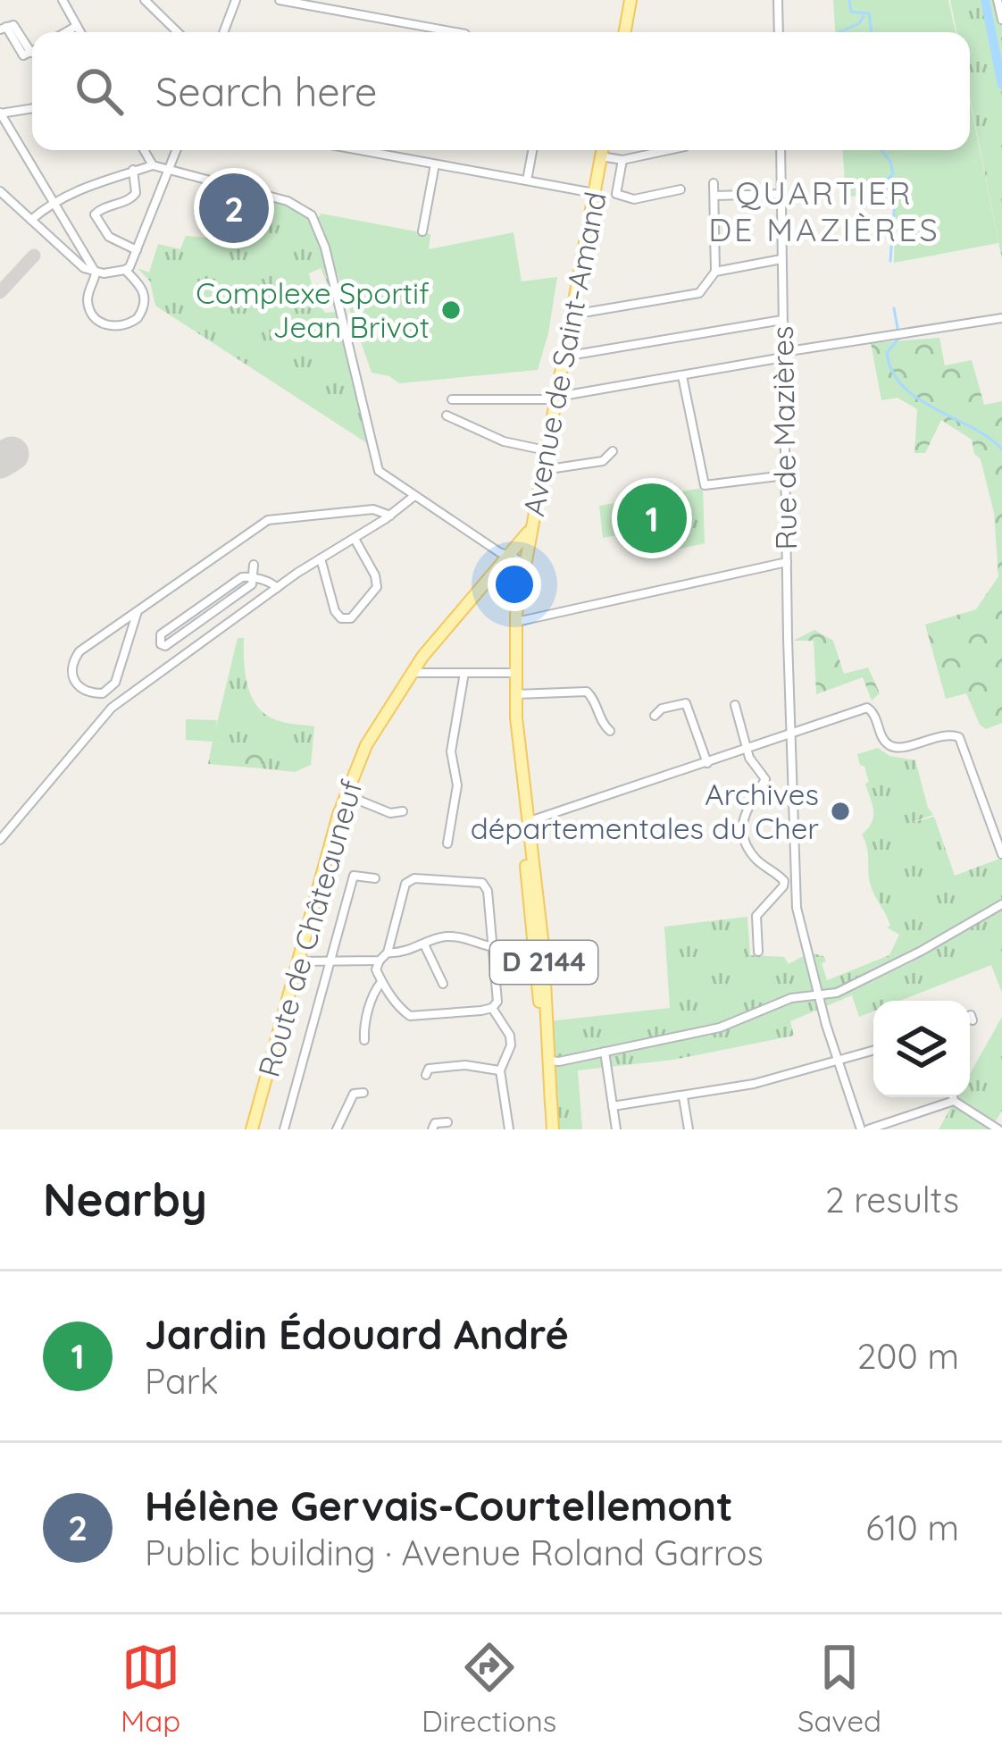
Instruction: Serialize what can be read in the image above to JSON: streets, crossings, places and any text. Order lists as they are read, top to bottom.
{
  "streets": {
    "main road": ["Avenue de Saint-Amand", "Route de Châteauneuf", "D 2144"],
    "street": ["Rue de Mazières"]
  },
  "crossings": [
    ["Avenue de Saint-Amand", "Route de Châteauneuf"]
  ],
  "districts": ["QUARTIER DE MAZIÈRES"],
  "places": ["Complexe Sportif Jean Brivot", "Archives départementales du Cher"],
  "page": {
    "search": "Search here",
    "pins": ["2", "1"],
    "heading": ["Nearby", "2 results"],
    "list": [
      {
        "mark": "1",
        "name": "Jardin Édouard André",
        "note": "Park",
        "value": "200 m"
      },
      {
        "mark": "2",
        "name": "Hélène Gervais-Courtellemont",
        "note": "Public building · Avenue Roland Garros",
        "value": "610 m"
      }
    ],
    "nav": ["Map", "Directions", "Saved"]
  }
}
